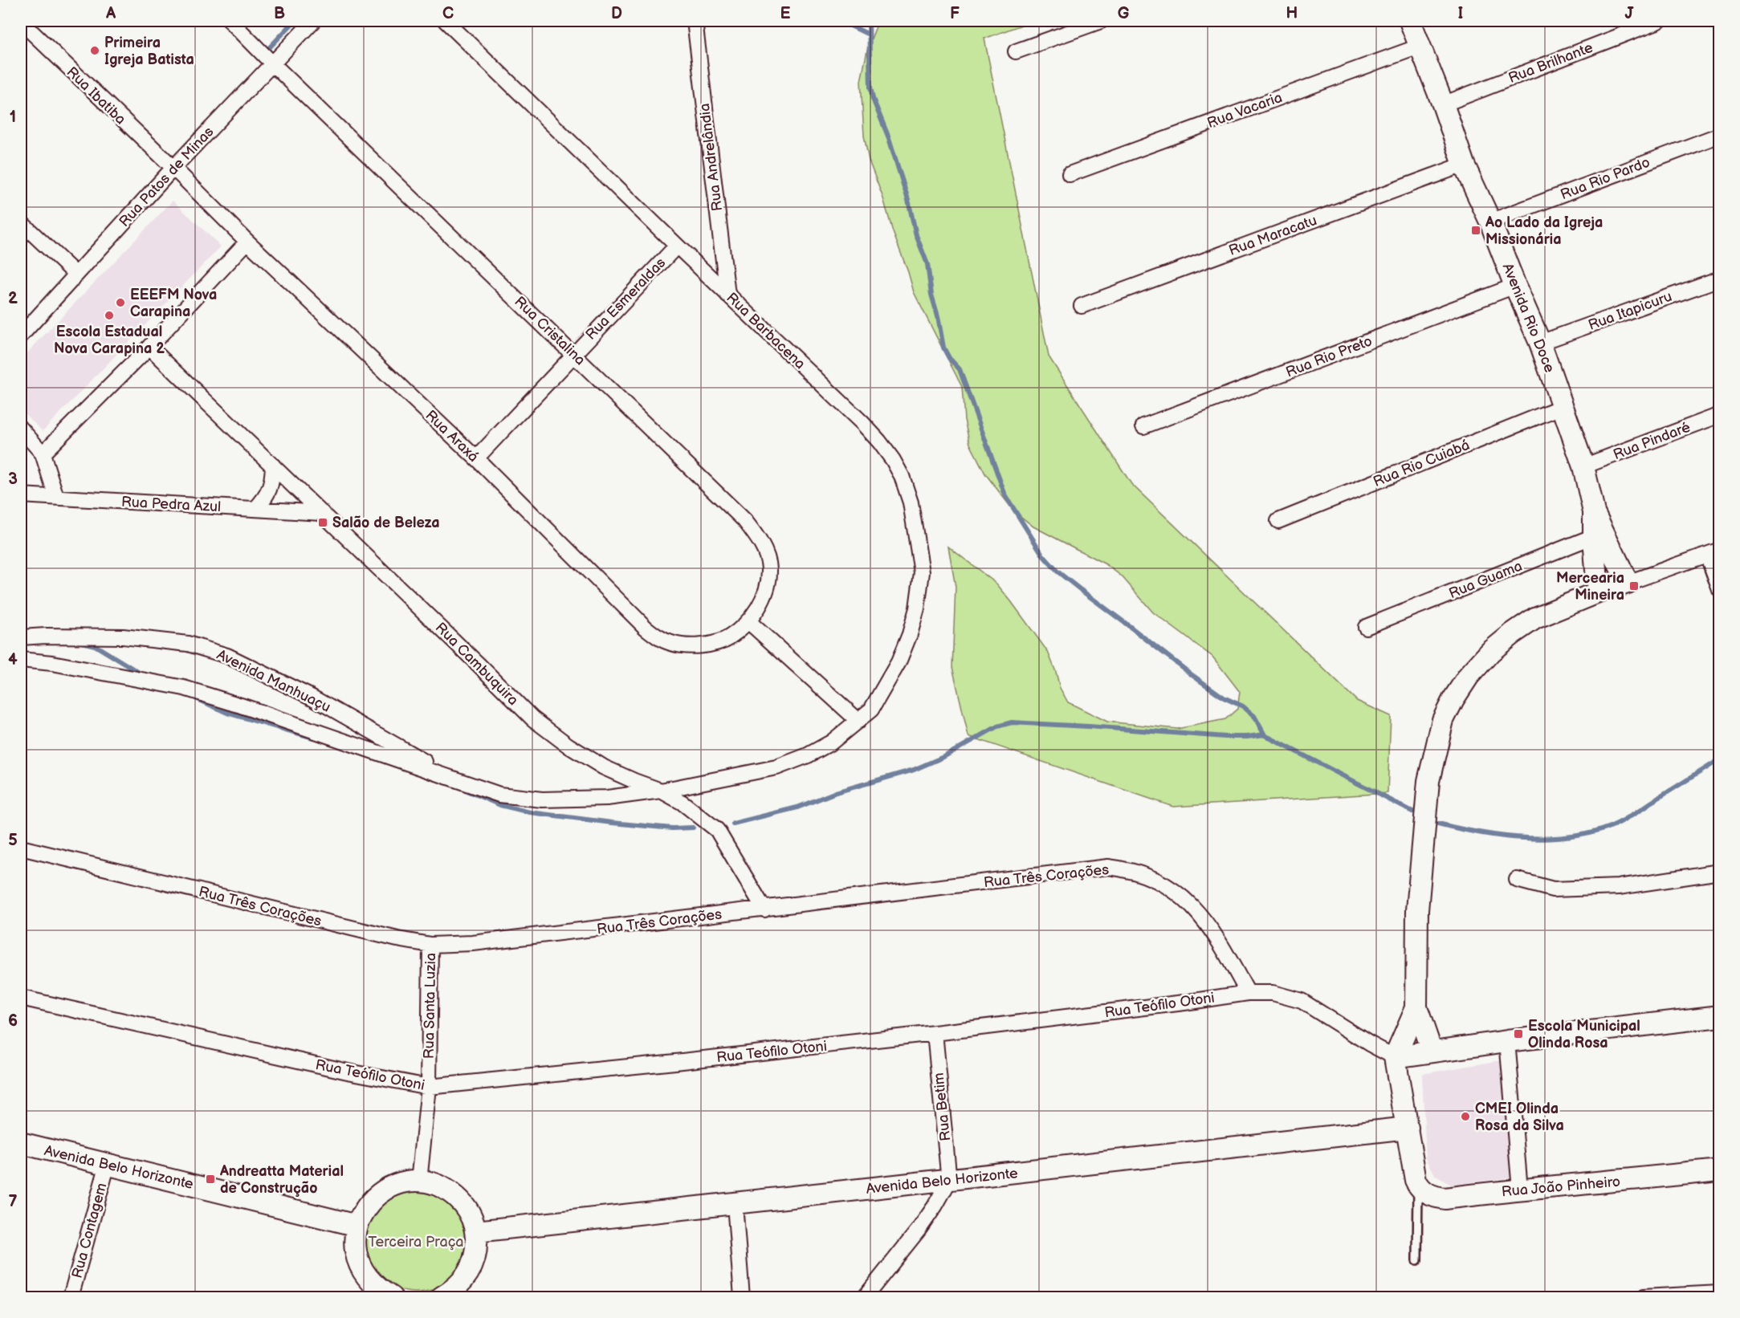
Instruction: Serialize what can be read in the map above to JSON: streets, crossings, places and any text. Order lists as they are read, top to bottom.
{
  "streets": {
    "street": [
      "Rua Brilhante",
      "Rua Ibatiba",
      "Rua Vacaria",
      "Rua Andrelândia",
      "Rua Patos de Minas",
      "Rua Rio Pardo",
      "Rua Maracatu",
      "Rua Esmeraldas",
      "Rua Itapicuru",
      "Avenida Rio Doce",
      "Rua Cristalina",
      "Rua Barbacena",
      "Rua Rio Preto",
      "Rua Araxá",
      "Rua Pindaré",
      "Rua Rio Cuiabá",
      "Rua Pedra Azul",
      "Rua Guama",
      "Rua Cambuquira",
      "Avenida Manhuaçu",
      "Rua Três Corações",
      "Rua Teófilo Otoni",
      "Rua Santa Luzia",
      "Rua Betim",
      "Avenida Belo Horizonte",
      "Rua João Pinheiro",
      "Rua Contagem"
    ]
  },
  "crossings": [
    ["Rua Brilhante", "Avenida Rio Doce"],
    ["Rua Ibatiba", "Rua Patos de Minas"],
    ["Rua Ibatiba", "Rua Araxá"],
    ["Rua Vacaria", "Avenida Rio Doce"],
    ["Rua Andrelândia", "Rua Barbacena"],
    ["Rua Patos de Minas", "Rua Cristalina"],
    ["Rua Patos de Minas", "Rua Araxá"],
    ["Rua Rio Pardo", "Avenida Rio Doce"],
    ["Rua Maracatu", "Avenida Rio Doce"],
    ["Rua Esmeraldas", "Rua Cristalina"],
    ["Rua Esmeraldas", "Rua Barbacena"],
    ["Rua Esmeraldas", "Rua Araxá"],
    ["Rua Itapicuru", "Avenida Rio Doce"],
    ["Avenida Rio Doce", "Rua Rio Preto"],
    ["Avenida Rio Doce", "Rua Pindaré"],
    ["Avenida Rio Doce", "Rua Rio Cuiabá"],
    ["Avenida Rio Doce", "Rua Guama"],
    ["Rua Cristalina", "Rua Araxá"],
    ["Rua Pedra Azul", "Rua Cambuquira"],
    ["Rua Cambuquira", "Avenida Manhuaçu"],
    ["Rua Três Corações", "Rua Teófilo Otoni"],
    ["Rua Três Corações", "Rua Santa Luzia"],
    ["Rua Teófilo Otoni", "Rua Santa Luzia"],
    ["Rua Teófilo Otoni", "Rua Betim"],
    ["Rua Betim", "Avenida Belo Horizonte"],
    ["Avenida Belo Horizonte", "Rua Contagem"]
  ],
  "parks": ["Terceira Praça"],
  "places": {
    "other": [
      "Primeira Igreja Batista",
      "EEEFM Nova Carapina",
      "Escola Estadual Nova Carapina 2",
      "CMEI Olinda Rosa da Silva"
    ],
    "transit": [
      "Ao Lado da Igreja Missionária",
      "Salão de Beleza",
      "Mercearia Mineira",
      "Escola Municipal Olinda Rosa",
      "Andreatta Material de Construção"
    ]
  },
  "grid": {
    "columns": [
      "A",
      "B",
      "C",
      "D",
      "E",
      "F",
      "G",
      "H",
      "I",
      "J"
    ],
    "rows": [
      "1",
      "2",
      "3",
      "4",
      "5",
      "6",
      "7"
    ]
  }
}
